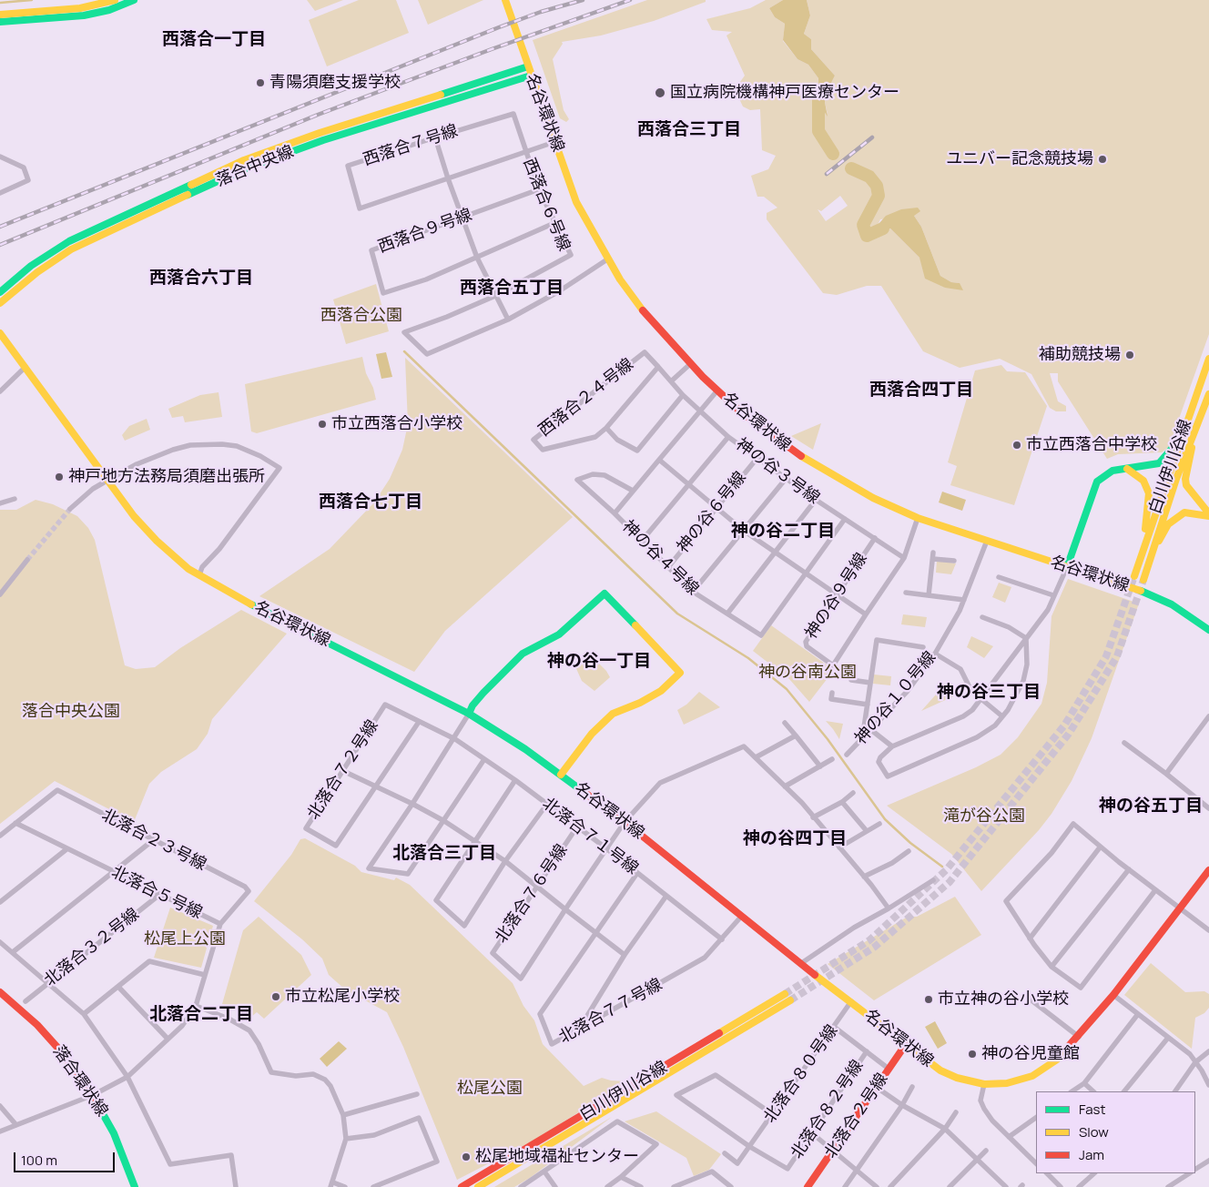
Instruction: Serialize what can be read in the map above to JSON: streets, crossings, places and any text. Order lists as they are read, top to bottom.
{
  "streets": {
    "street": [
      "名谷環状線",
      "西落合７号線",
      "落合中央線",
      "西落合６号線",
      "西落合９号線",
      "西落合２４号線",
      "白川伊川谷線",
      "神の谷３号線",
      "神の谷６号線",
      "神の谷４号線",
      "神の谷９号線",
      "神の谷１０号線",
      "北落合７２号線",
      "北落合７１号線",
      "北落合２３号線",
      "北落合５号線",
      "北落合７６号線",
      "北落合３２号線",
      "北落合７７号線",
      "北落合８０号線",
      "落合環状線",
      "北落合８２号線",
      "北落合２号線"
    ]
  },
  "crossings": [
    ["名谷環状線", "落合中央線"],
    ["名谷環状線", "神の谷４号線"],
    ["名谷環状線", "神の谷１０号線"],
    ["名谷環状線", "北落合７７号線"],
    ["名谷環状線", "北落合８０号線"],
    ["名谷環状線", "北落合２号線"],
    ["西落合７号線", "西落合６号線"],
    ["西落合６号線", "西落合９号線"],
    ["西落合２４号線", "神の谷３号線"],
    ["西落合２４号線", "神の谷４号線"],
    ["神の谷３号線", "神の谷６号線"],
    ["神の谷３号線", "神の谷４号線"],
    ["神の谷３号線", "神の谷９号線"],
    ["神の谷６号線", "神の谷４号線"],
    ["北落合７２号線", "北落合７１号線"],
    ["北落合７１号線", "北落合７６号線"],
    ["北落合７１号線", "北落合７７号線"],
    ["北落合２３号線", "北落合５号線"],
    ["北落合５号線", "北落合３２号線"],
    ["北落合５号線", "落合環状線"],
    ["北落合８０号線", "北落合８２号線"]
  ],
  "districts": [
    "西落合一丁目",
    "西落合三丁目",
    "西落合六丁目",
    "西落合五丁目",
    "西落合四丁目",
    "西落合七丁目",
    "神の谷二丁目",
    "神の谷一丁目",
    "神の谷三丁目",
    "神の谷五丁目",
    "神の谷四丁目",
    "北落合三丁目",
    "北落合二丁目"
  ],
  "parks": [
    "西落合公園",
    "神の谷南公園",
    "落合中央公園",
    "滝が谷公園",
    "松尾上公園",
    "松尾公園"
  ],
  "places": [
    "青陽須磨支援学校",
    "国立病院機構神戸医療センター",
    "ユニバー記念競技場",
    "補助競技場",
    "市立西落合小学校",
    "市立西落合中学校",
    "神戸地方法務局須磨出張所",
    "市立松尾小学校",
    "市立神の谷小学校",
    "神の谷児童館",
    "松尾地域福祉センター"
  ],
  "legend": ["Fast", "Slow", "Jam"],
  "scale_bar": "100 m"
}
